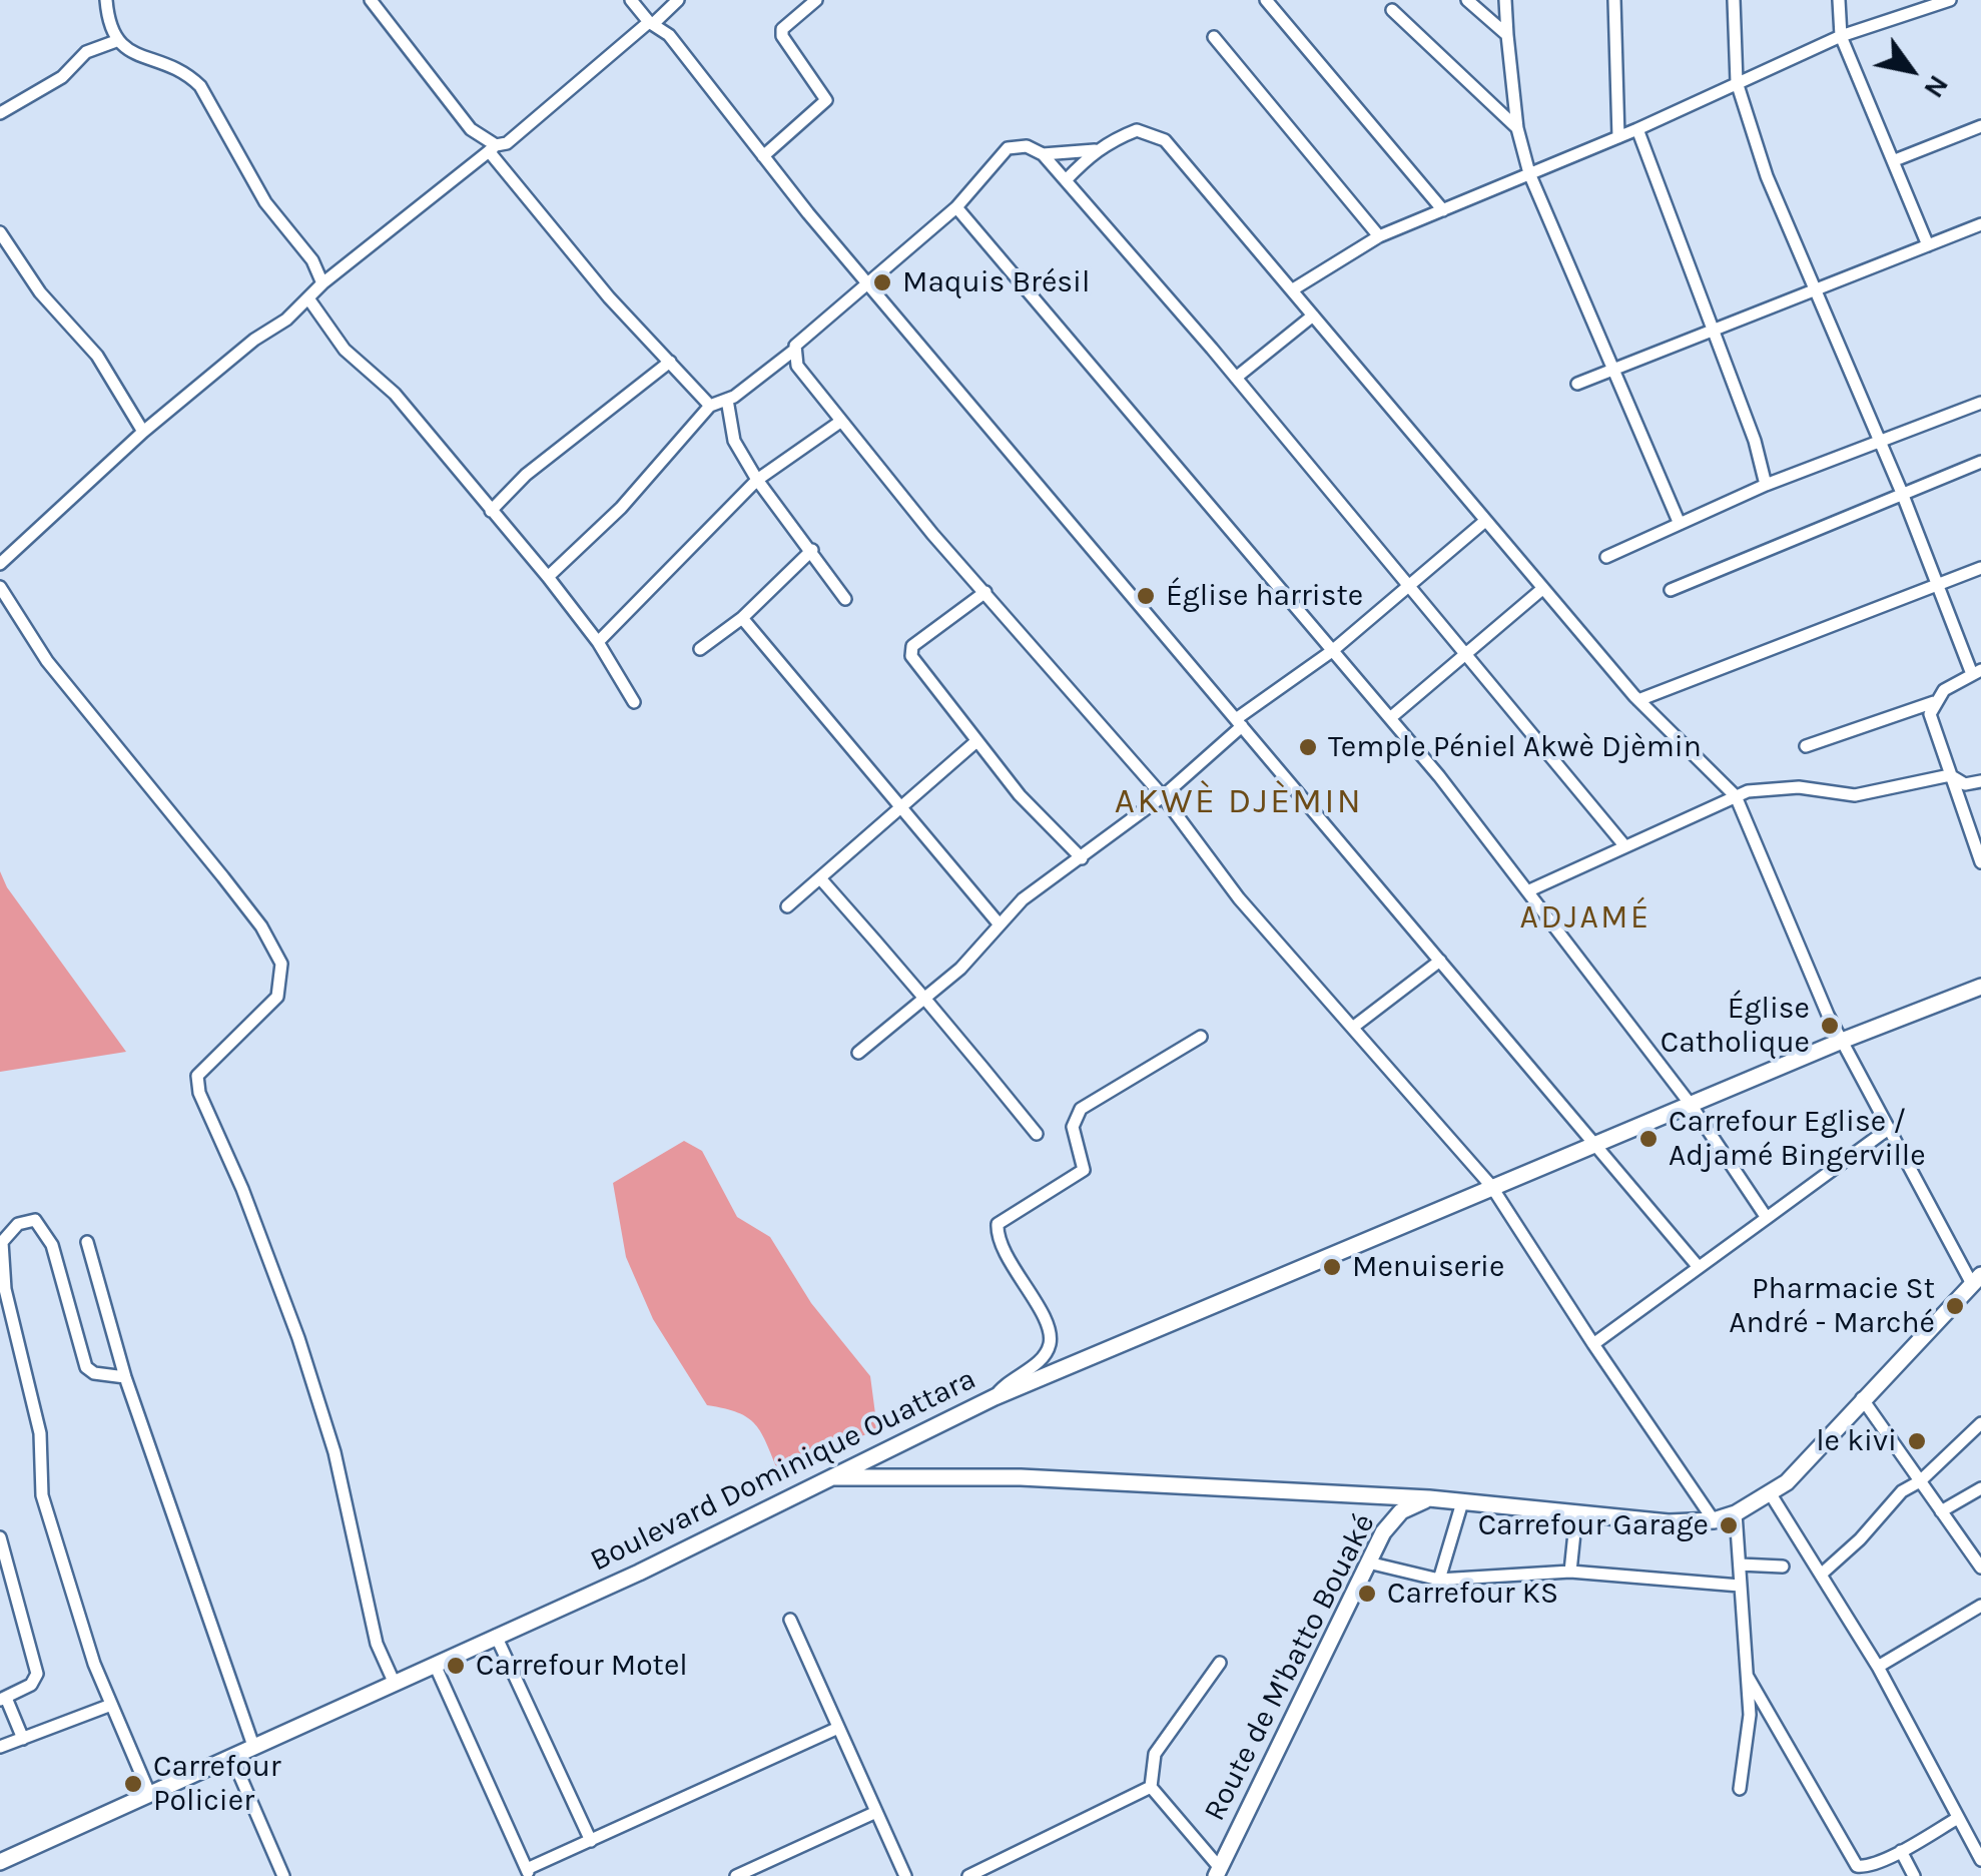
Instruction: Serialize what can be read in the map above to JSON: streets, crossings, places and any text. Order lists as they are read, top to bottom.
{
  "streets": {
    "street": ["Boulevard Dominique Ouattara", "Route de M'batto Bouaké"]
  },
  "districts": ["AKWÈ DJÈMIN", "ADJAMÉ"],
  "places": [
    "Maquis Brésil",
    "Église harriste",
    "Temple Péniel Akwè Djèmin",
    "Église Catholique",
    "Carrefour Eglise / Adjamé Bingerville",
    "Menuiserie",
    "Pharmacie St André - Marché",
    "le kivi",
    "Carrefour Garage",
    "Carrefour KS",
    "Carrefour Motel",
    "Carrefour Policier"
  ],
  "north": "bottom right"
}
